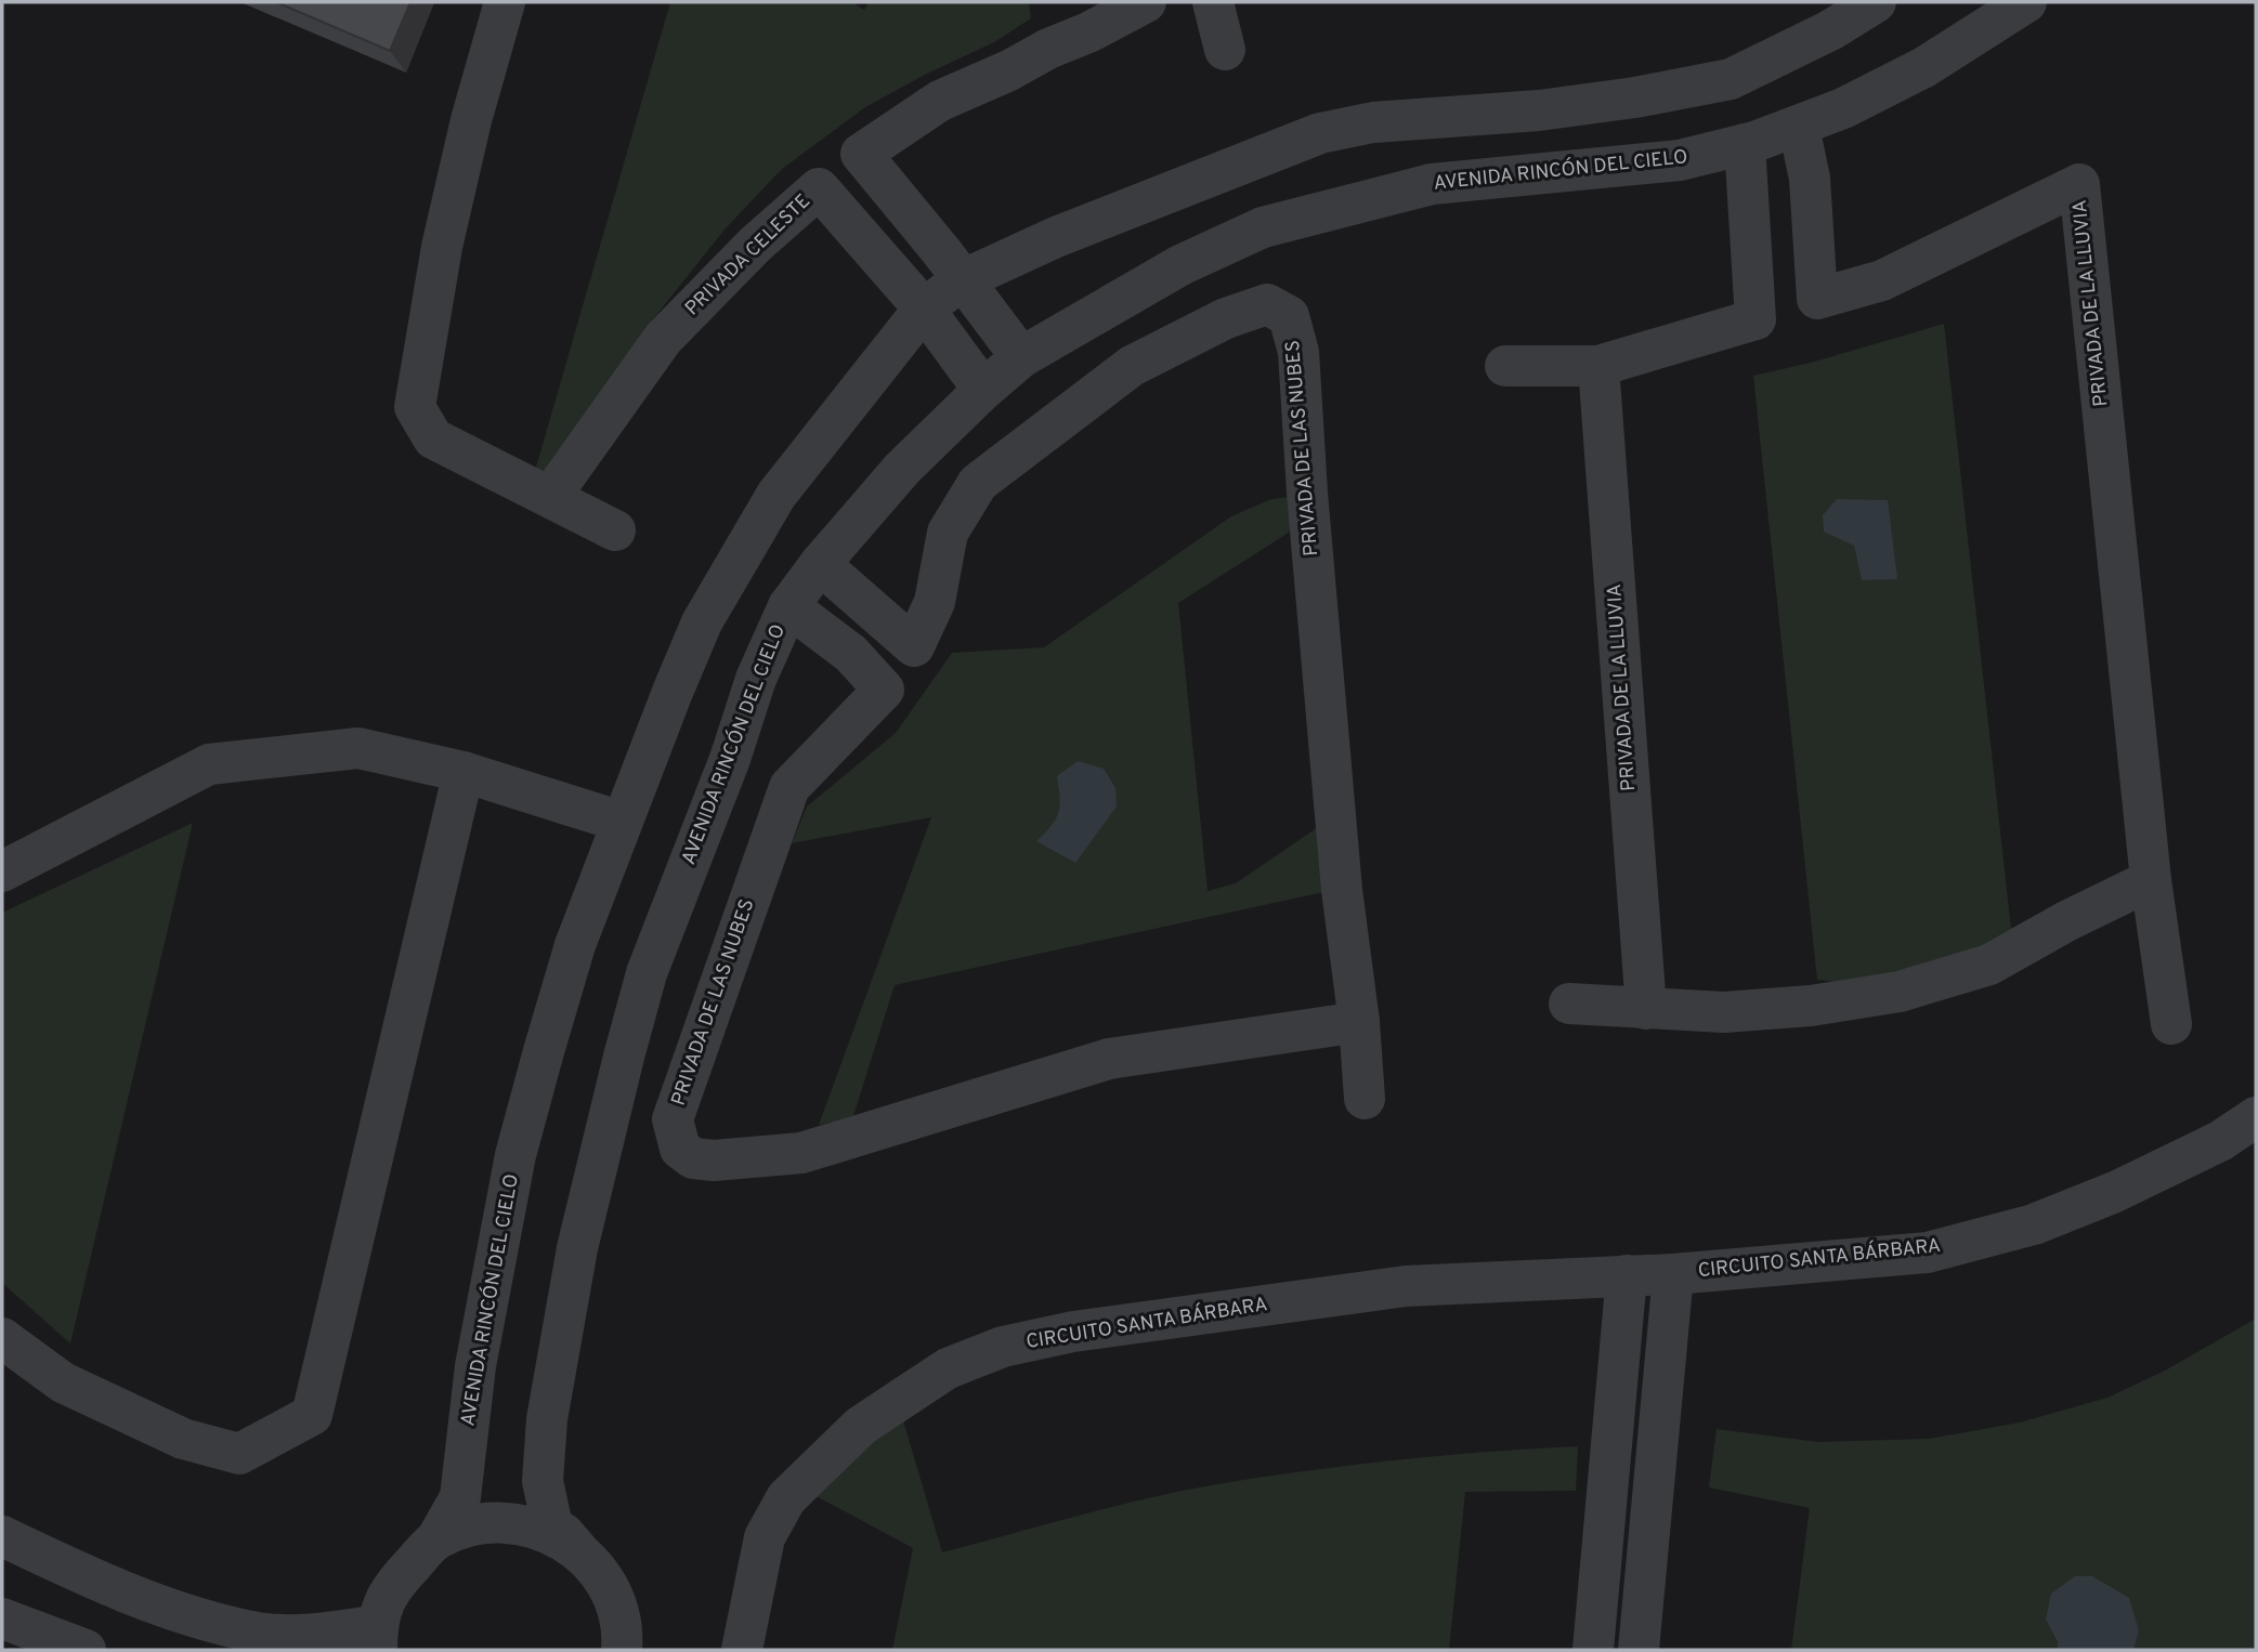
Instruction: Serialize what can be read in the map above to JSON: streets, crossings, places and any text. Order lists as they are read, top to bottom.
{
  "streets": {
    "street": [
      "AVENIDA RINCÓN DEL CIELO",
      "PRIVADA CELESTE",
      "PRIVADA DE LA LLUVIA",
      "PRIVADA DE LAS NUBES",
      "CIRCUITO SANTA BÁRBARA"
    ]
  },
  "crossings": [
    ["AVENIDA RINCÓN DEL CIELO", "PRIVADA CELESTE"],
    ["AVENIDA RINCÓN DEL CIELO", "PRIVADA DE LA LLUVIA"],
    ["AVENIDA RINCÓN DEL CIELO", "PRIVADA DE LAS NUBES"]
  ]
}
